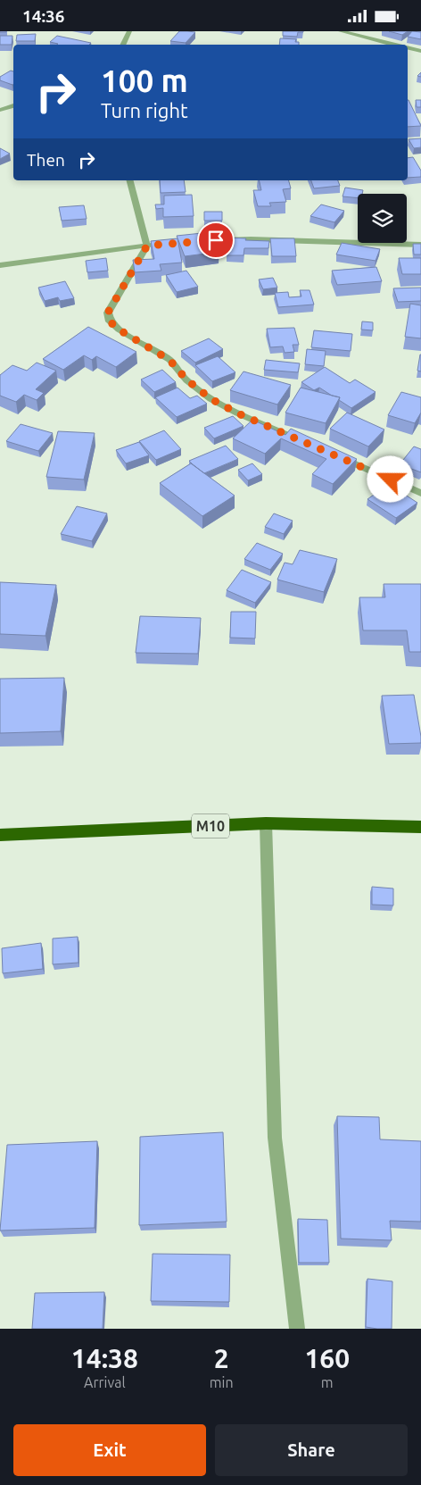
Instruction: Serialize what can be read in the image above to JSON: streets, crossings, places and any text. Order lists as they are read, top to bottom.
{
  "streets": {
    "highway": ["M10"]
  },
  "page": {
    "status": "14:36",
    "turn": ["100 m", "Turn right"],
    "then": "Then",
    "eta": [
      "14:38",
      "Arrival",
      "2",
      "min",
      "160",
      "m"
    ],
    "buttons": ["Exit", "Share"]
  }
}
